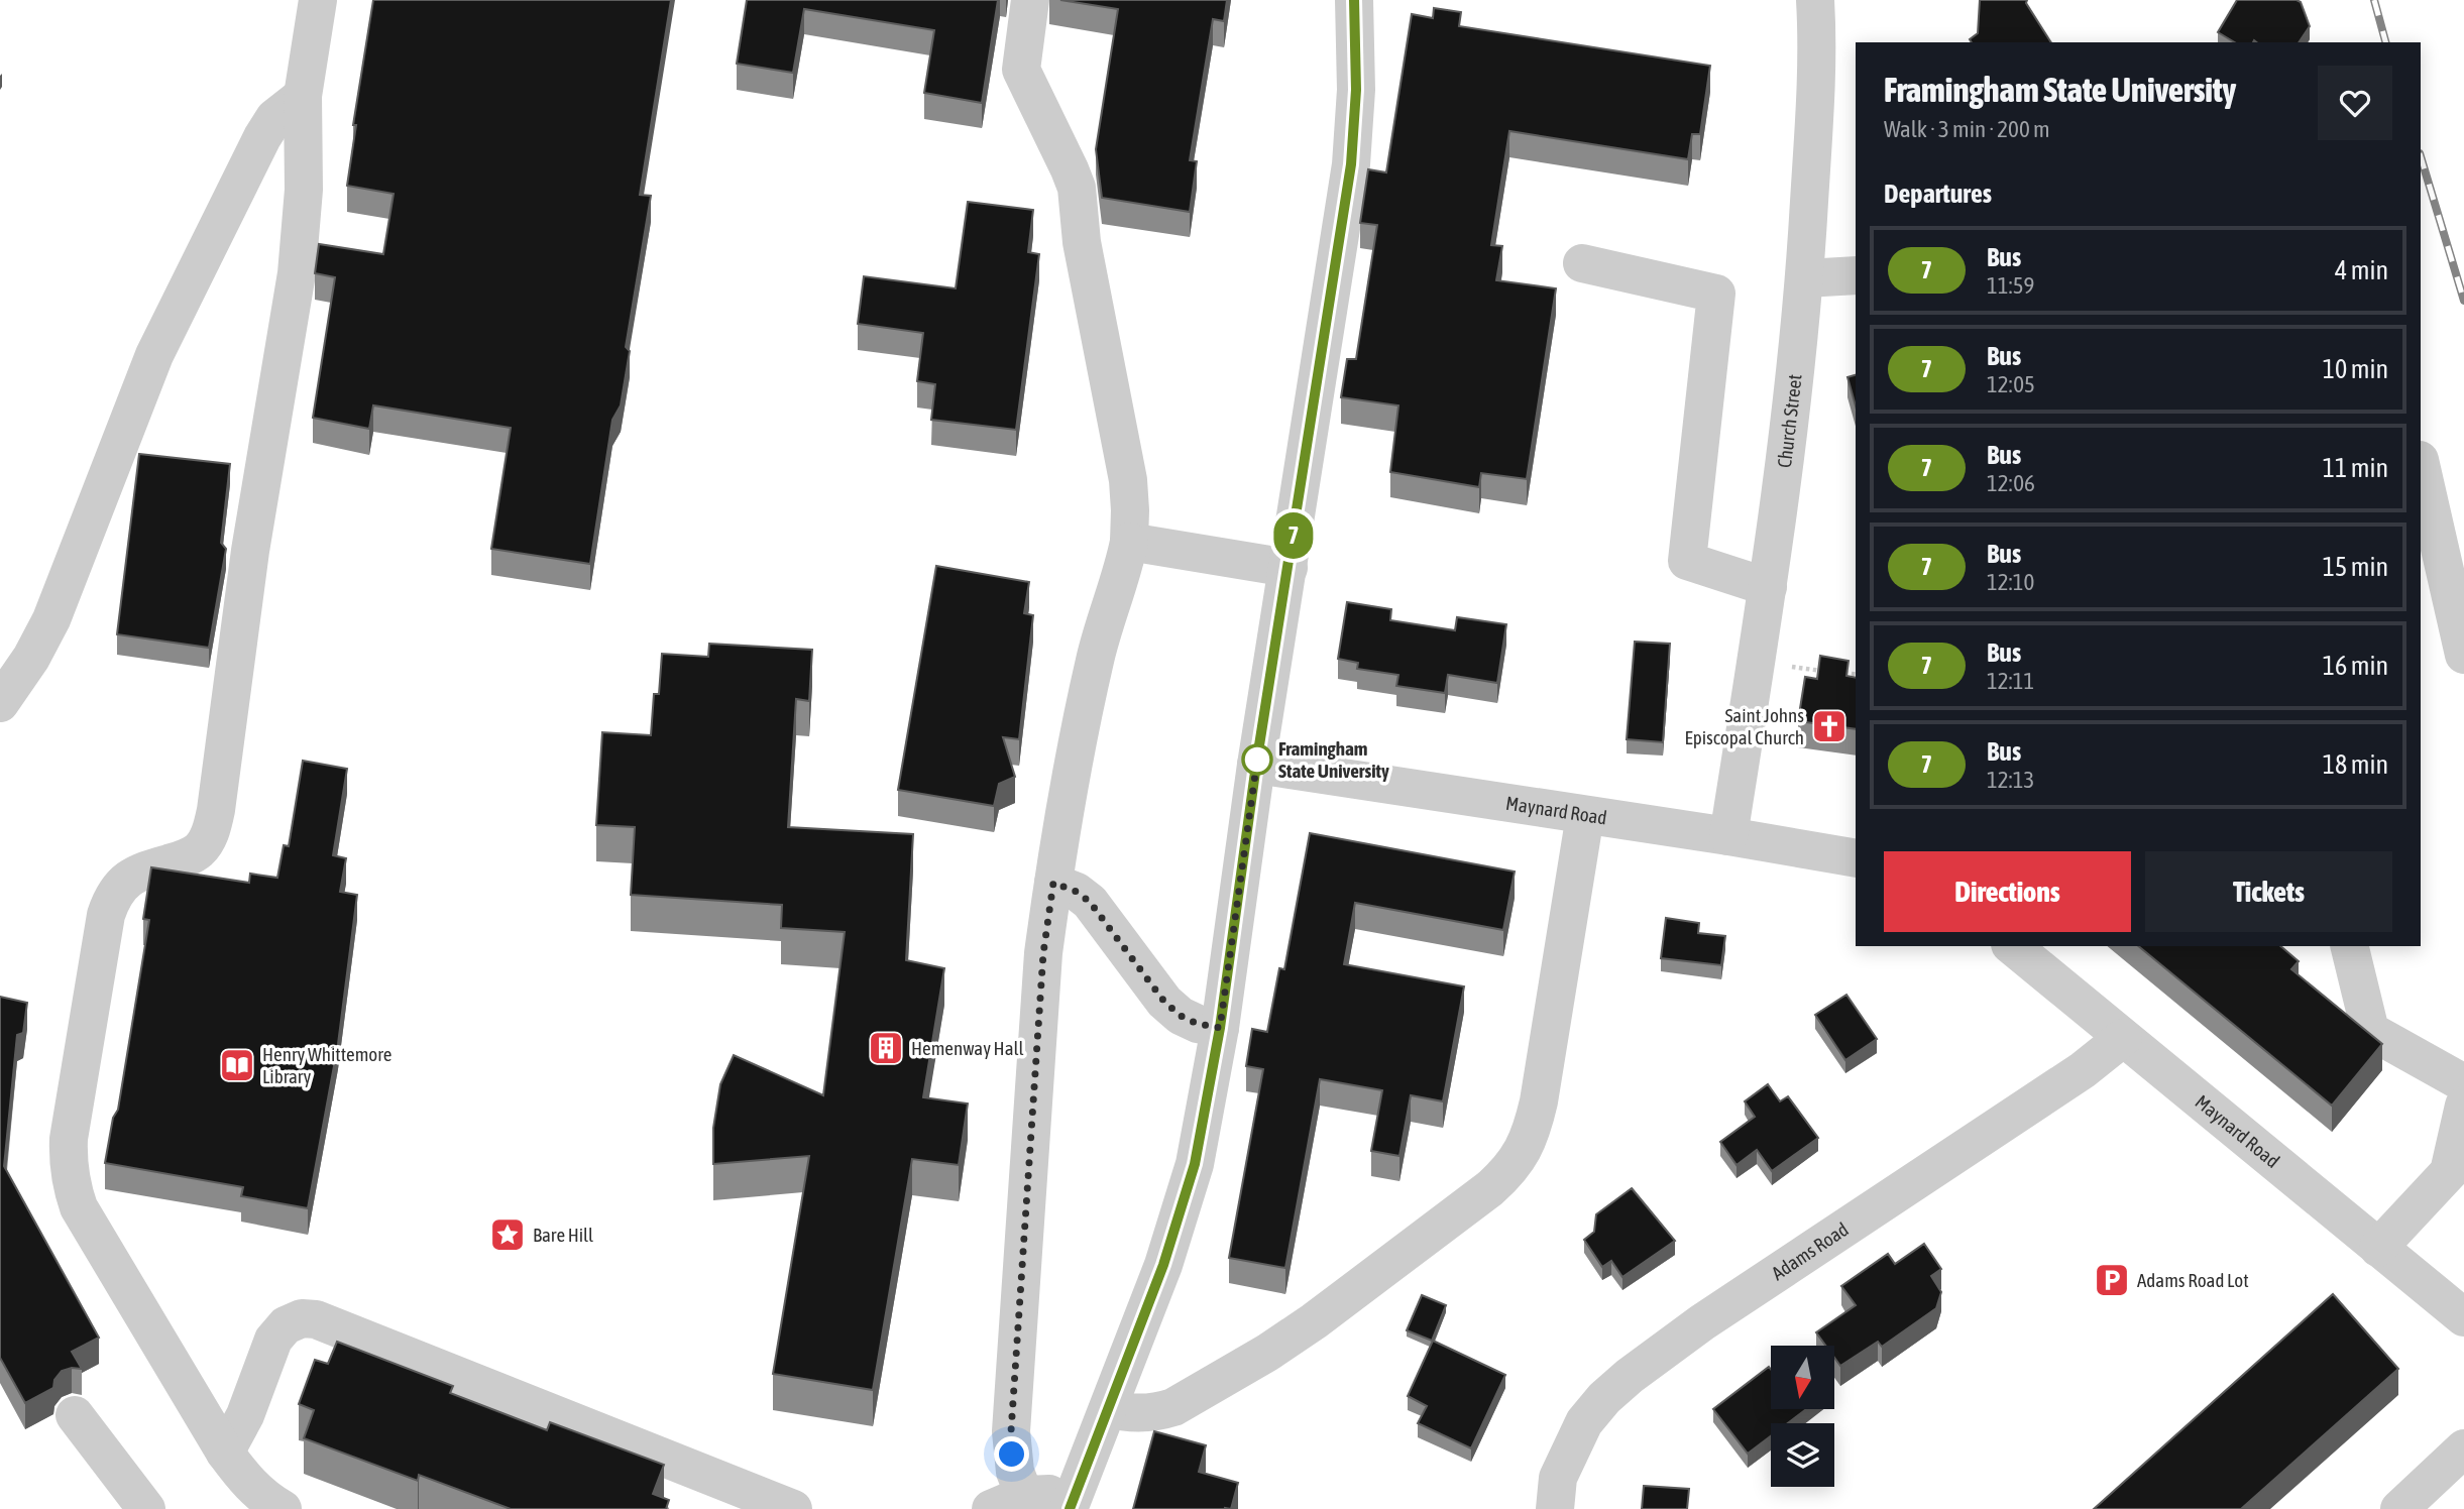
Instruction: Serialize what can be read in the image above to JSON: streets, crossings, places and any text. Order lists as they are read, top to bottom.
{
  "streets": {
    "street": ["Church Street", "Maynard Road", "Adams Road"]
  },
  "crossings": [
    ["Church Street", "Maynard Road"],
    ["Maynard Road", "Adams Road"]
  ],
  "places": {
    "church": ["Saint Johns Episcopal Church"],
    "other": ["Framingham State University"],
    "building": ["Hemenway Hall"],
    "library": ["Henry Whittemore Library"],
    "place": ["Bare Hill"],
    "parking": ["Adams Road Lot"]
  },
  "lines": ["bus line 7"],
  "north": "bottom",
  "page": {
    "on_map": "7",
    "heading": [
      ["Framingham State University", "Walk · 3 min · 200 m"],
      "Departures"
    ],
    "list": [
      {
        "mark": "7",
        "name": "Bus",
        "note": "11:59",
        "value": "4 min"
      },
      {
        "mark": "7",
        "name": "Bus",
        "note": "12:05",
        "value": "10 min"
      },
      {
        "mark": "7",
        "name": "Bus",
        "note": "12:06",
        "value": "11 min"
      },
      {
        "mark": "7",
        "name": "Bus",
        "note": "12:10",
        "value": "15 min"
      },
      {
        "mark": "7",
        "name": "Bus",
        "note": "12:11",
        "value": "16 min"
      },
      {
        "mark": "7",
        "name": "Bus",
        "note": "12:13",
        "value": "18 min"
      }
    ],
    "buttons": ["Directions", "Tickets"]
  }
}
